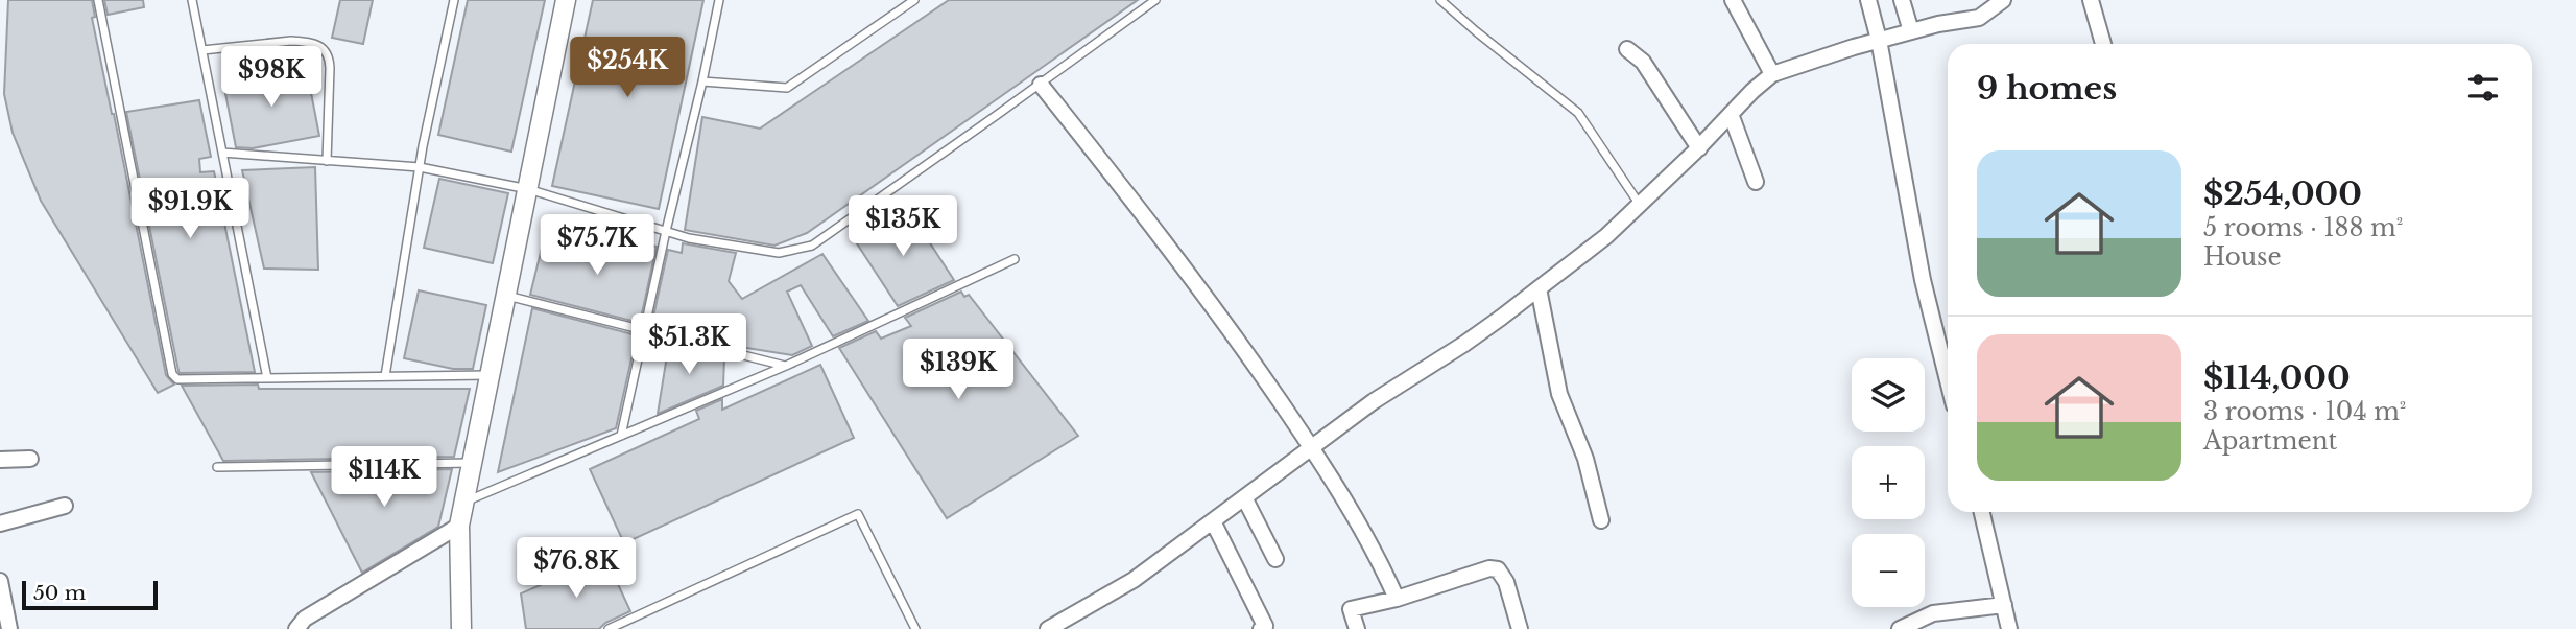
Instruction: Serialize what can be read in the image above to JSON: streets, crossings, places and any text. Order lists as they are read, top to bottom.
{
  "scale_bar": "50 m",
  "page": {
    "price": [
      "$254K",
      "$98K",
      "$91.9K",
      "$135K",
      "$75.7K",
      "$51.3K",
      "$139K",
      "$114K",
      "$76.8K"
    ],
    "heading": "9 homes",
    "list": [
      {
        "name": "$254,000",
        "note": "5 rooms · 188 m² · House"
      },
      {
        "name": "$114,000",
        "note": "3 rooms · 104 m² · Apartment"
      }
    ],
    "map_buttons": ["+", "−"],
    "scale": "50 m"
  }
}
